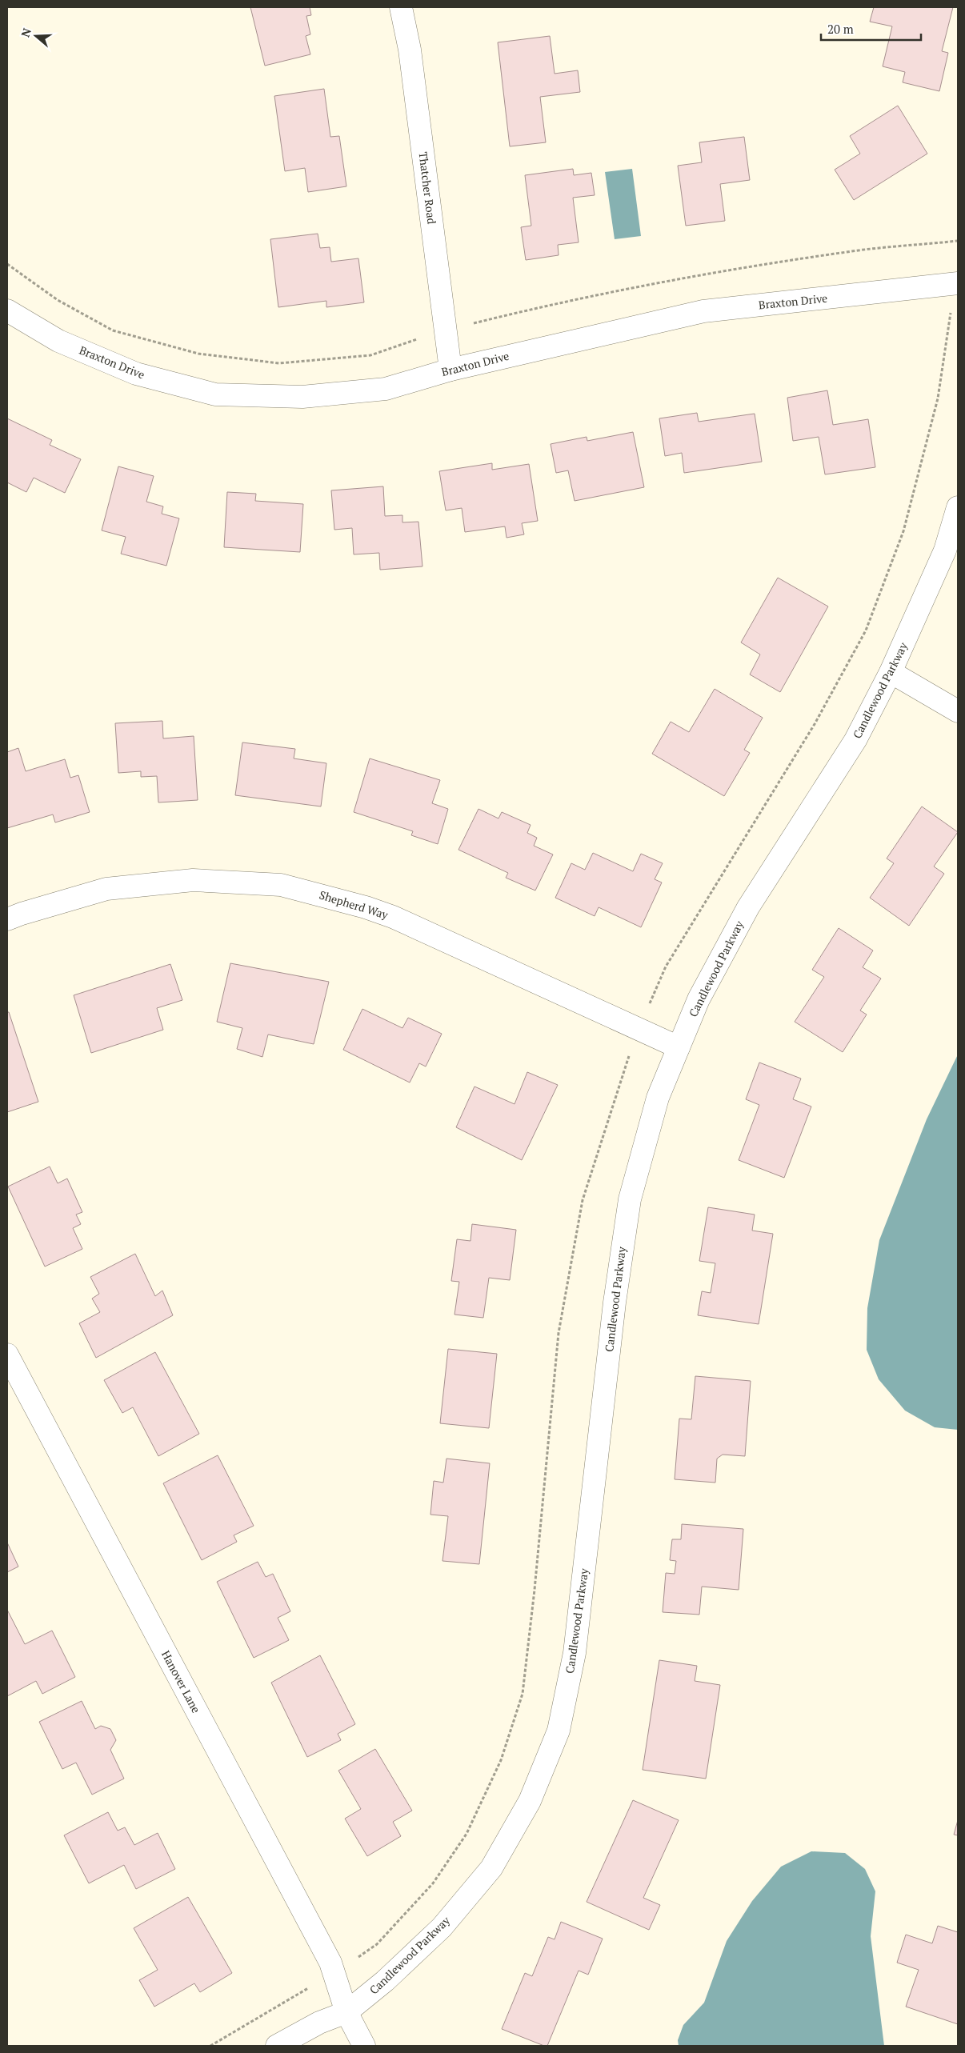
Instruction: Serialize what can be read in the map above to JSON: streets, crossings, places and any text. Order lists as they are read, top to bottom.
{
  "streets": {
    "street": [
      "Thatcher Road",
      "Braxton Drive",
      "Candlewood Parkway",
      "Shepherd Way",
      "Hanover Lane"
    ]
  },
  "crossings": [
    ["Thatcher Road", "Braxton Drive"],
    ["Candlewood Parkway", "Shepherd Way"],
    ["Candlewood Parkway", "Hanover Lane"]
  ],
  "scale_bar": "20 m",
  "north": "left"
}
